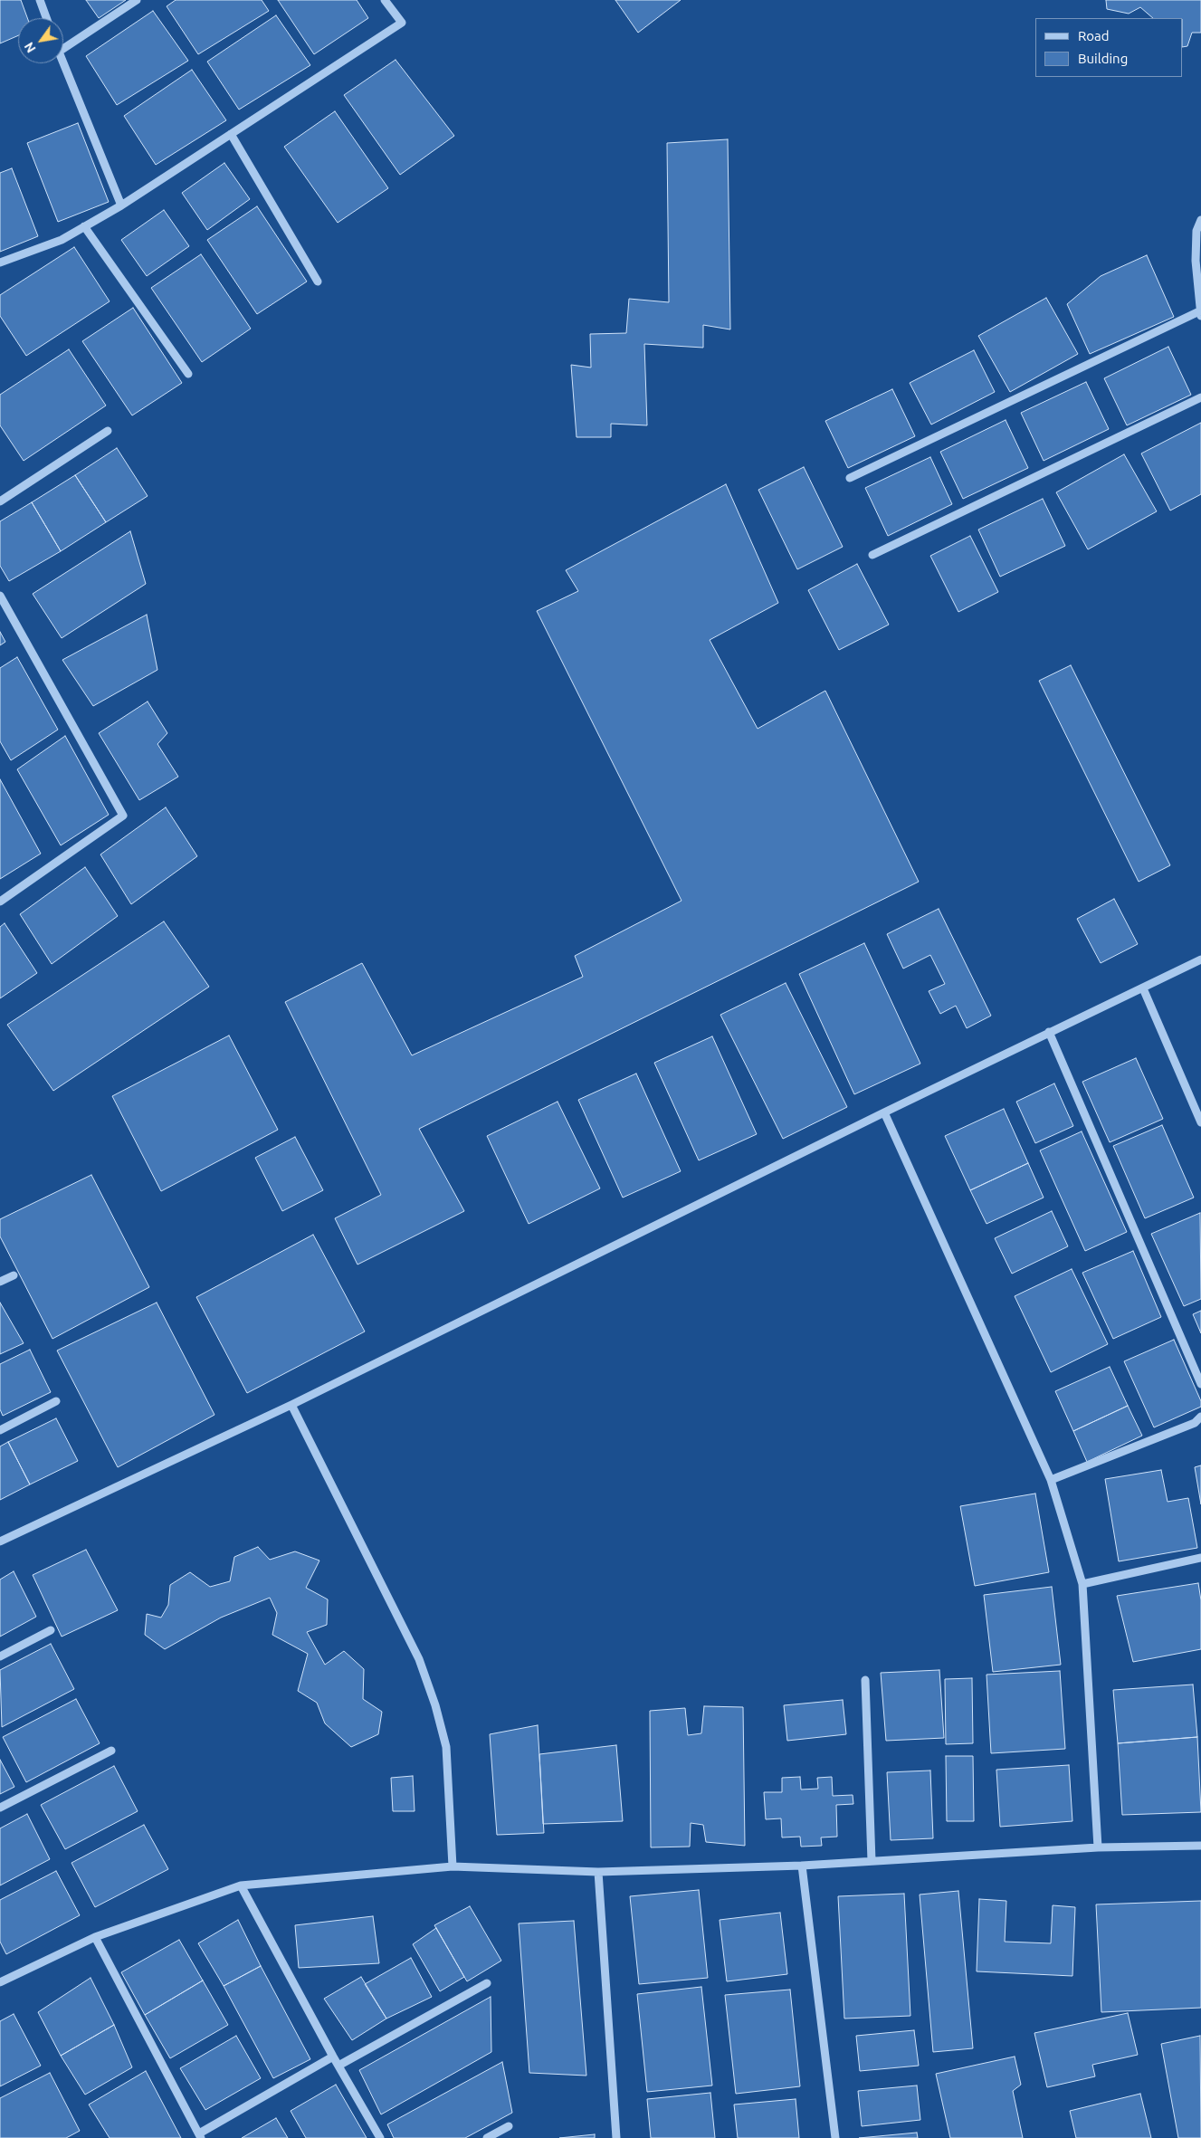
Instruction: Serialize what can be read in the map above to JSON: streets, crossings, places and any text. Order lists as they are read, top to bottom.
{
  "legend": ["Road", "Building"],
  "north": "bottom left"
}
